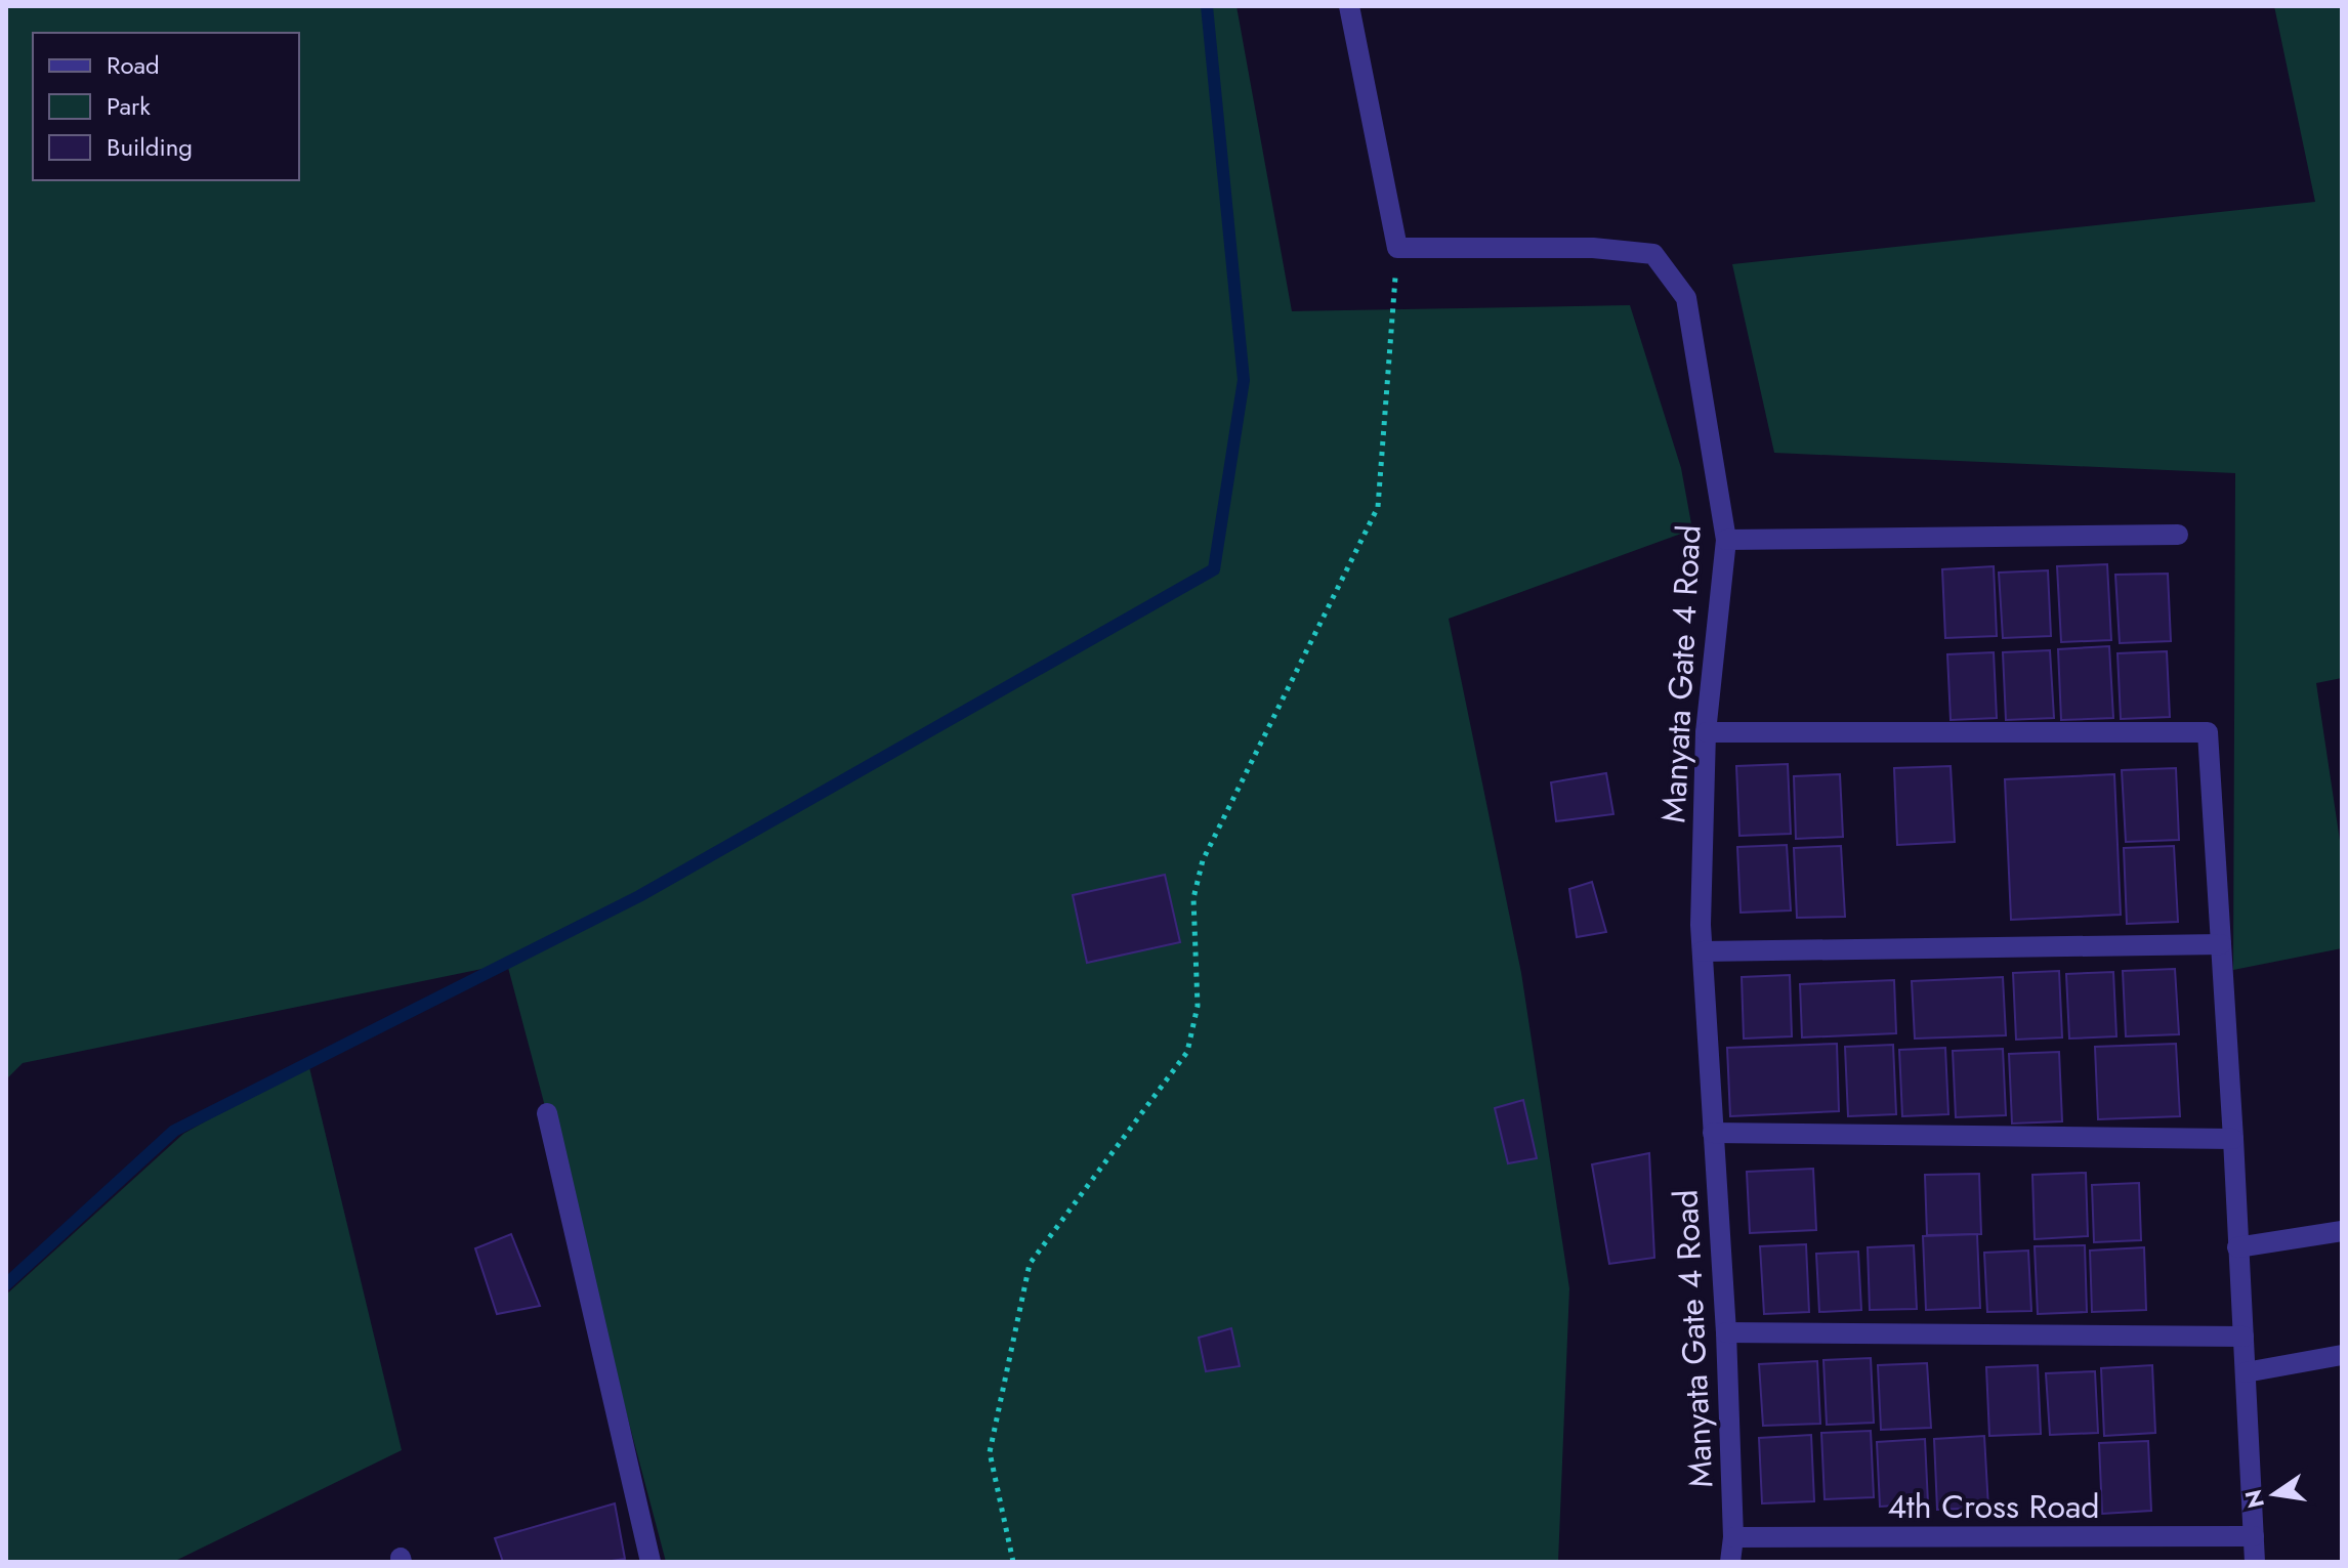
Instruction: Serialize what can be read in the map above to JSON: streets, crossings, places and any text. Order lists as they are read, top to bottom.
{
  "streets": {
    "street": ["Manyata Gate 4 Road", "4th Cross Road"]
  },
  "crossings": [
    ["Manyata Gate 4 Road", "4th Cross Road"]
  ],
  "legend": ["Road", "Park", "Building"],
  "north": "left"
}
